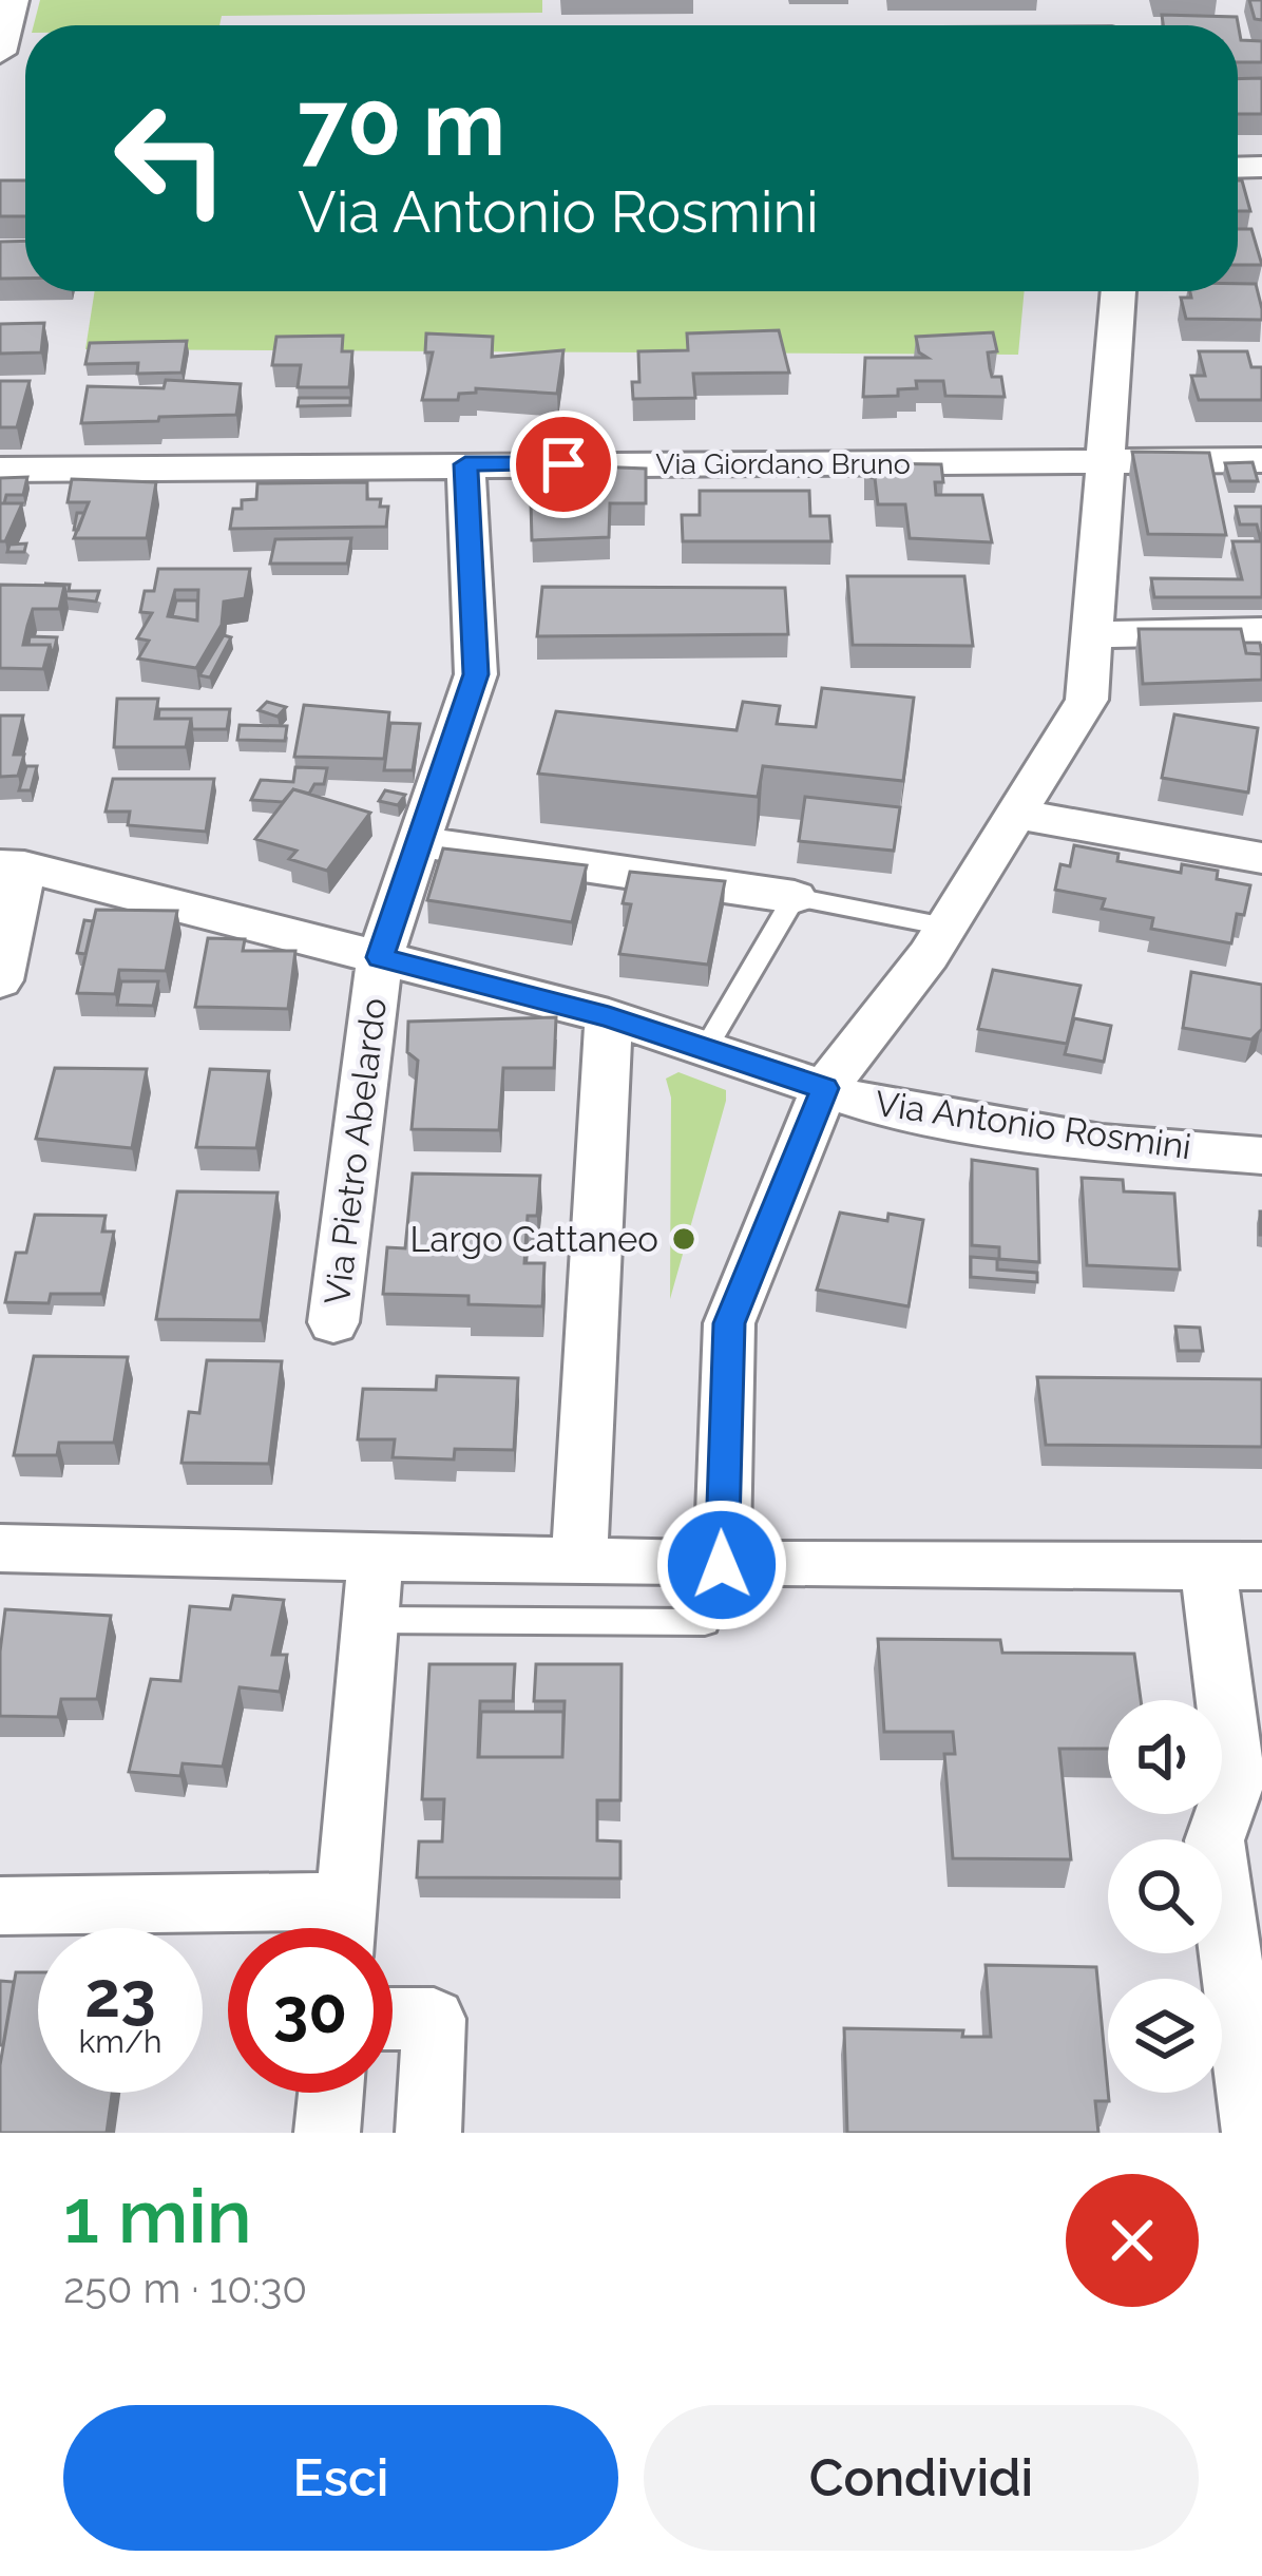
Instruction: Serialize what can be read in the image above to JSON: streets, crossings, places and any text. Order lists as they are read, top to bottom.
{
  "streets": {
    "street": ["Via Giordano Bruno", "Via Antonio Rosmini", "Via Pietro Abelardo"]
  },
  "crossings": [
    ["Via Giordano Bruno", "Via Pietro Abelardo"],
    ["Via Antonio Rosmini", "Via Pietro Abelardo"]
  ],
  "places": ["Largo Cattaneo"],
  "page": {
    "turn": ["70 m", "Via Antonio Rosmini"],
    "speed": "23 km/h",
    "limit": "30",
    "heading": ["1 min", "250 m · 10:30"],
    "buttons": ["Esci", "Condividi"]
  }
}
